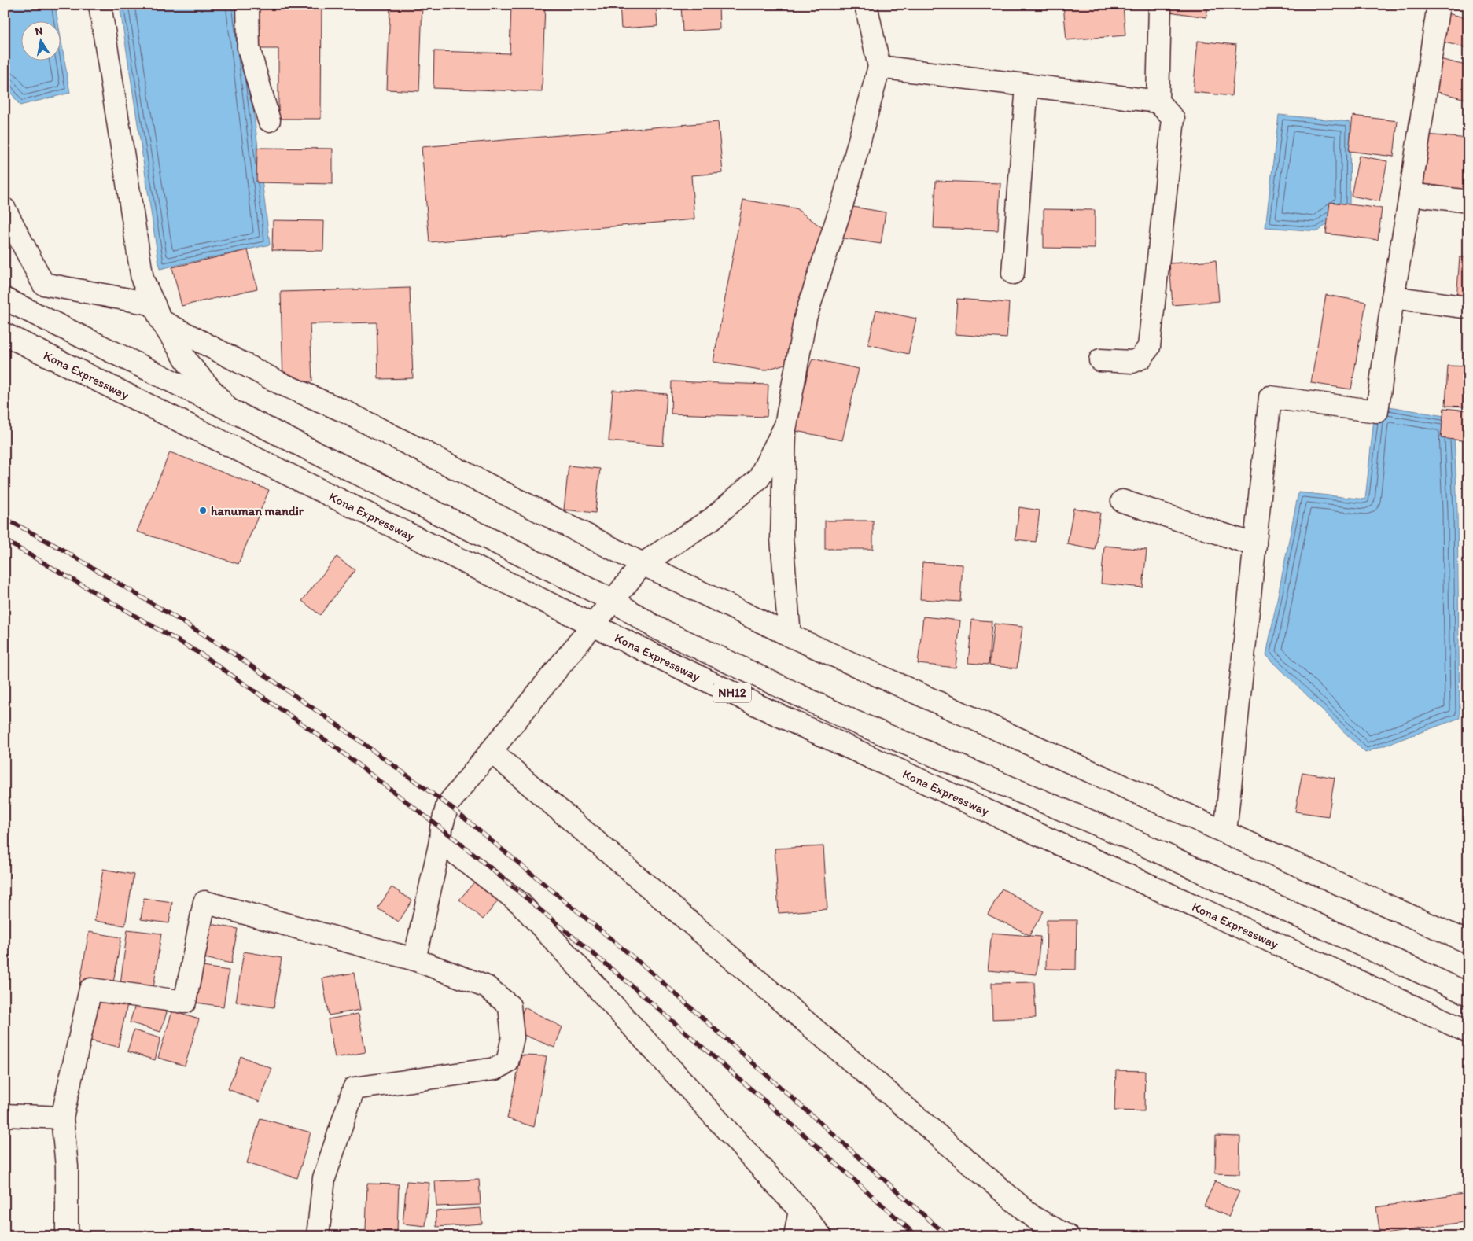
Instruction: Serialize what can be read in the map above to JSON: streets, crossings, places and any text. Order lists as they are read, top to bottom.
{
  "streets": {
    "main road": ["Kona Expressway", "NH12"]
  },
  "places": ["hanuman mandir"],
  "north": "top"
}
